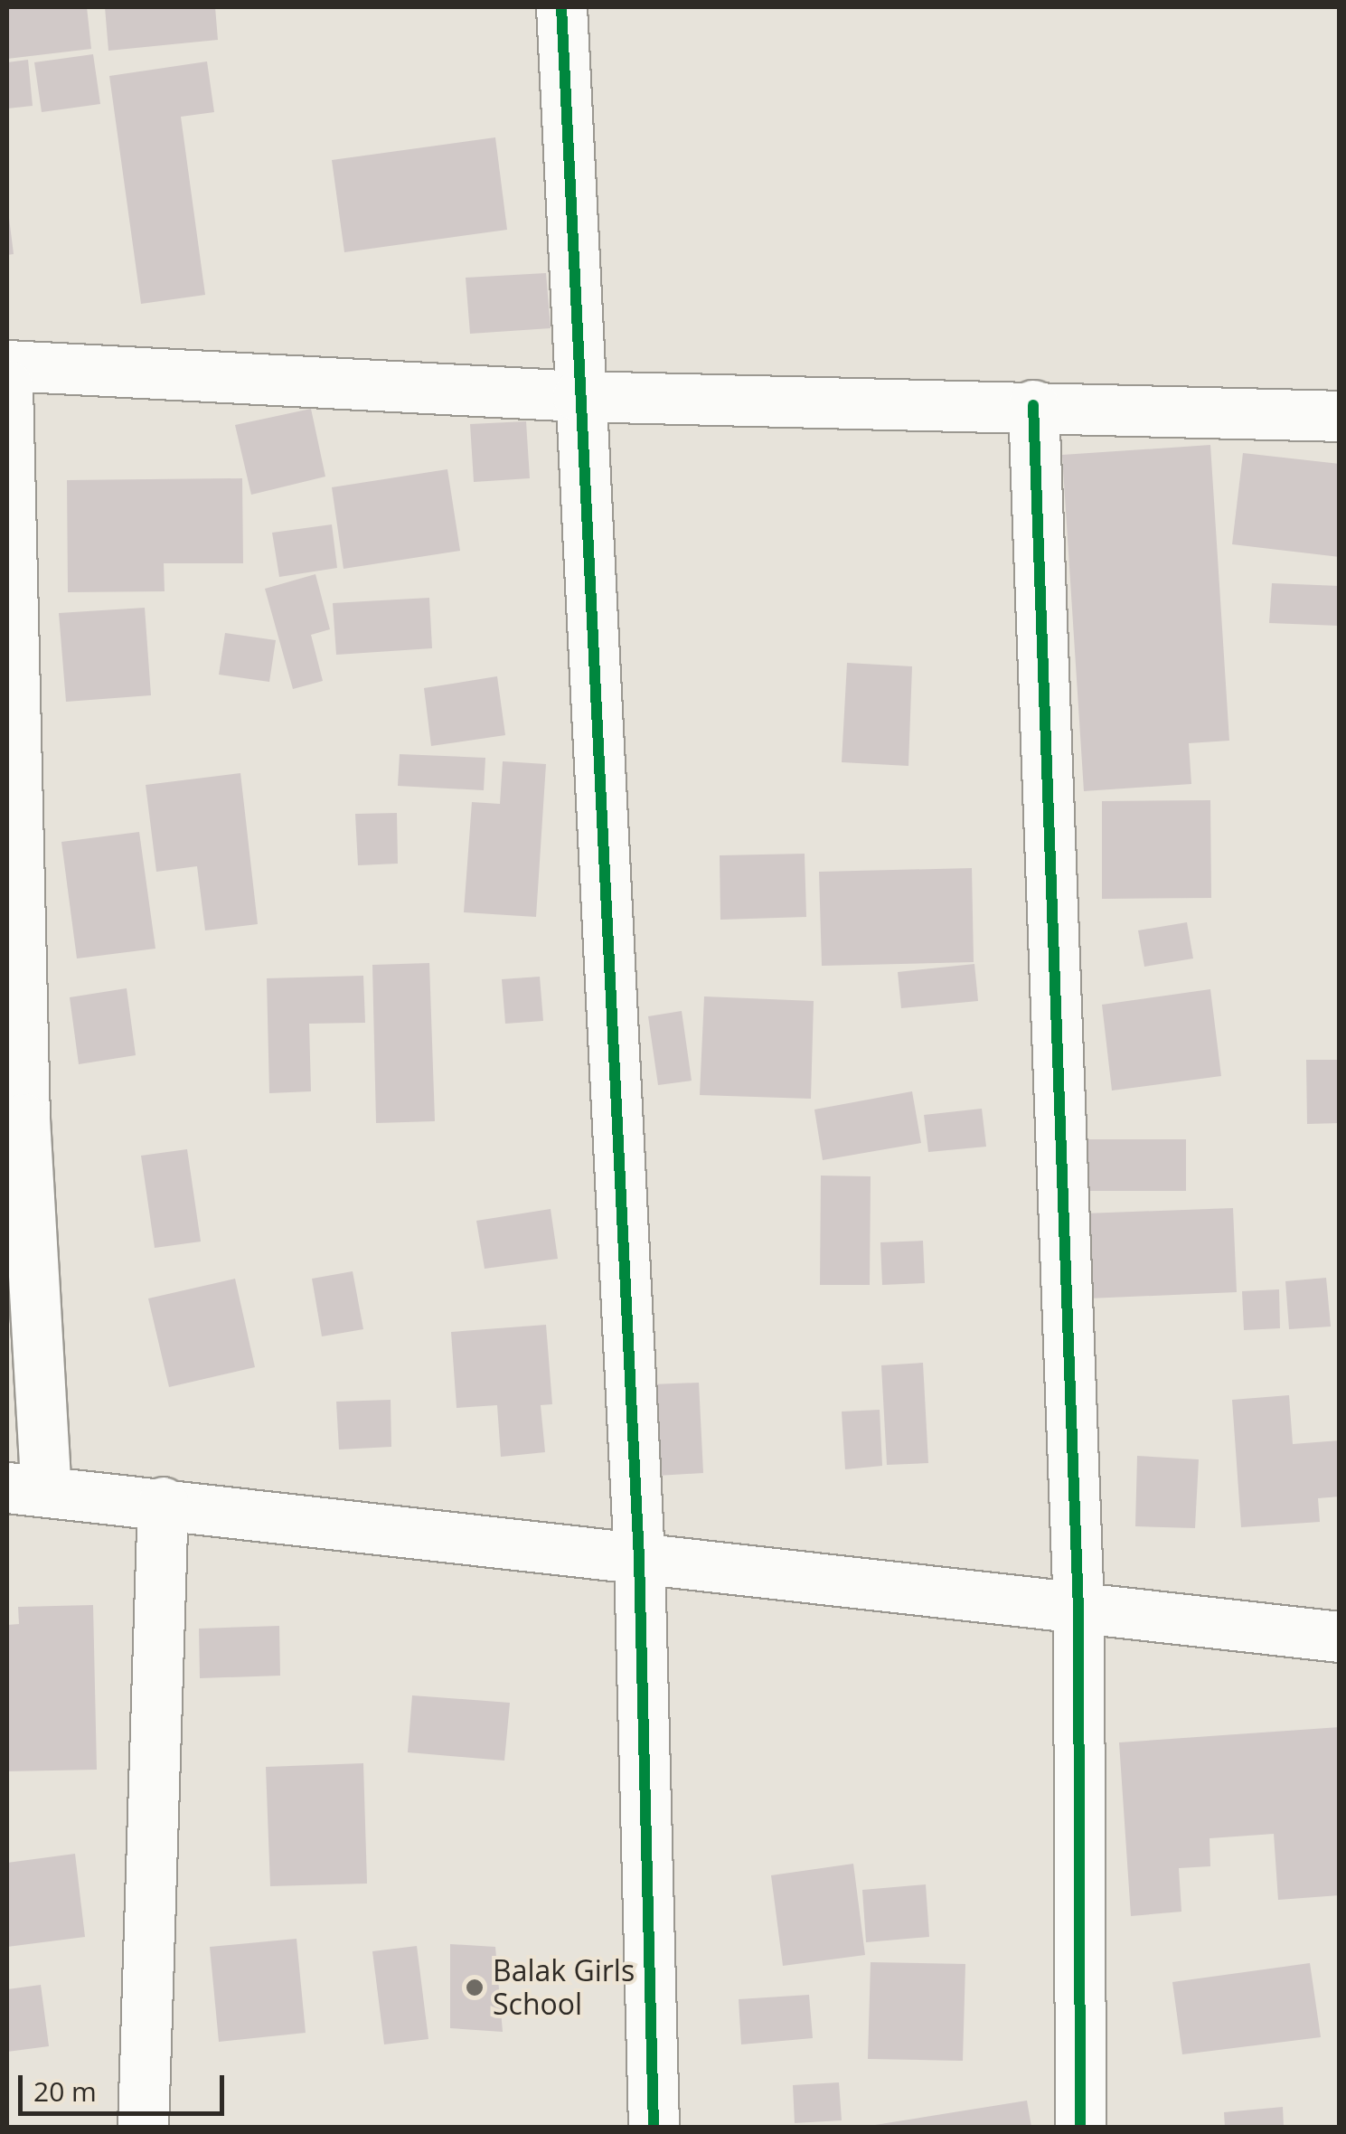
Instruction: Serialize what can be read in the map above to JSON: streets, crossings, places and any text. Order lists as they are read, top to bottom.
{
  "places": ["Balak Girls School"],
  "scale_bar": "20 m"
}
